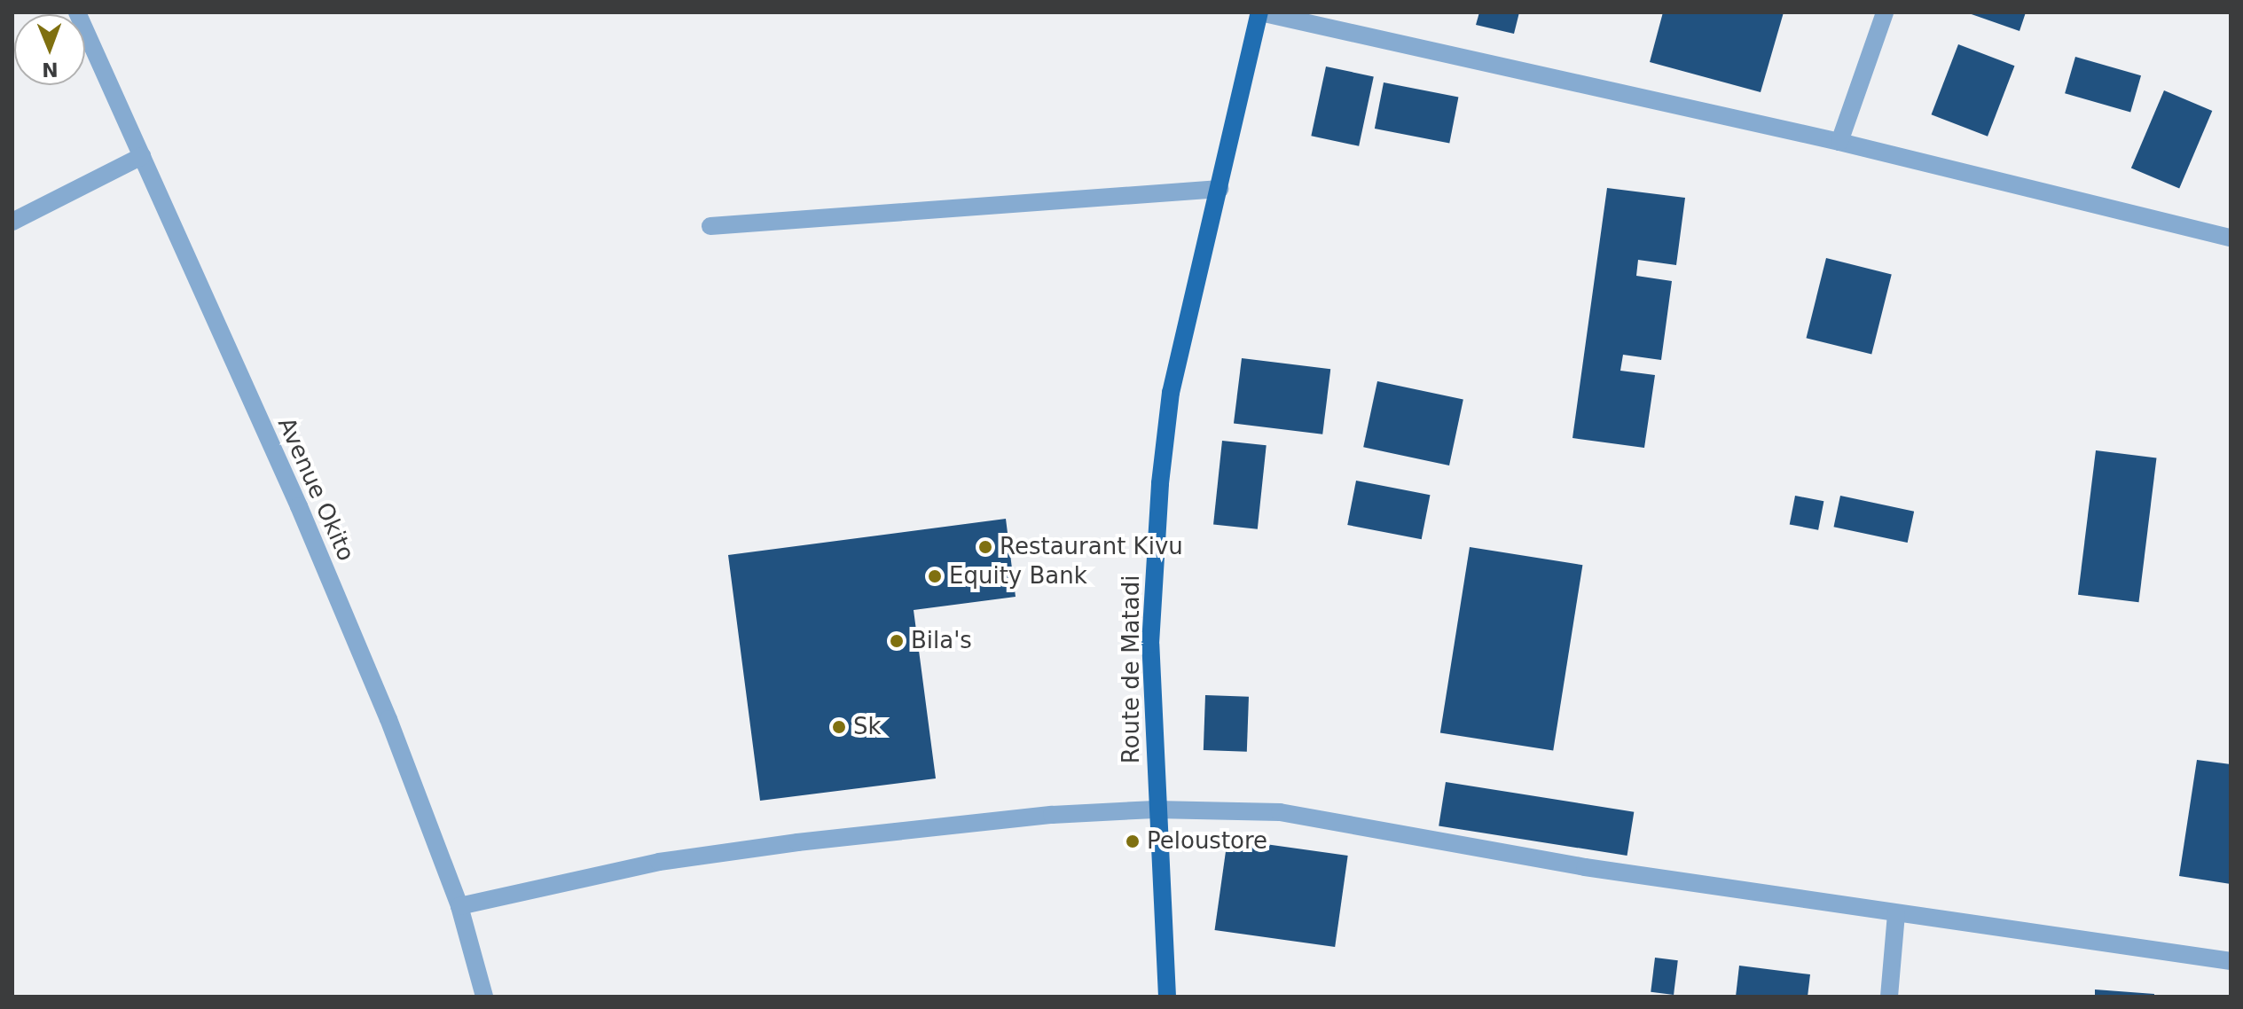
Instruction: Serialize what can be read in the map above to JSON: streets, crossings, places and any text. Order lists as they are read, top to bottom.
{
  "streets": {
    "main road": ["Route de Matadi"],
    "street": ["Avenue Okito"]
  },
  "places": [
    "Restaurant Kivu",
    "Equity Bank",
    "Bila's",
    "Sk",
    "Peloustore"
  ],
  "north": "bottom"
}
